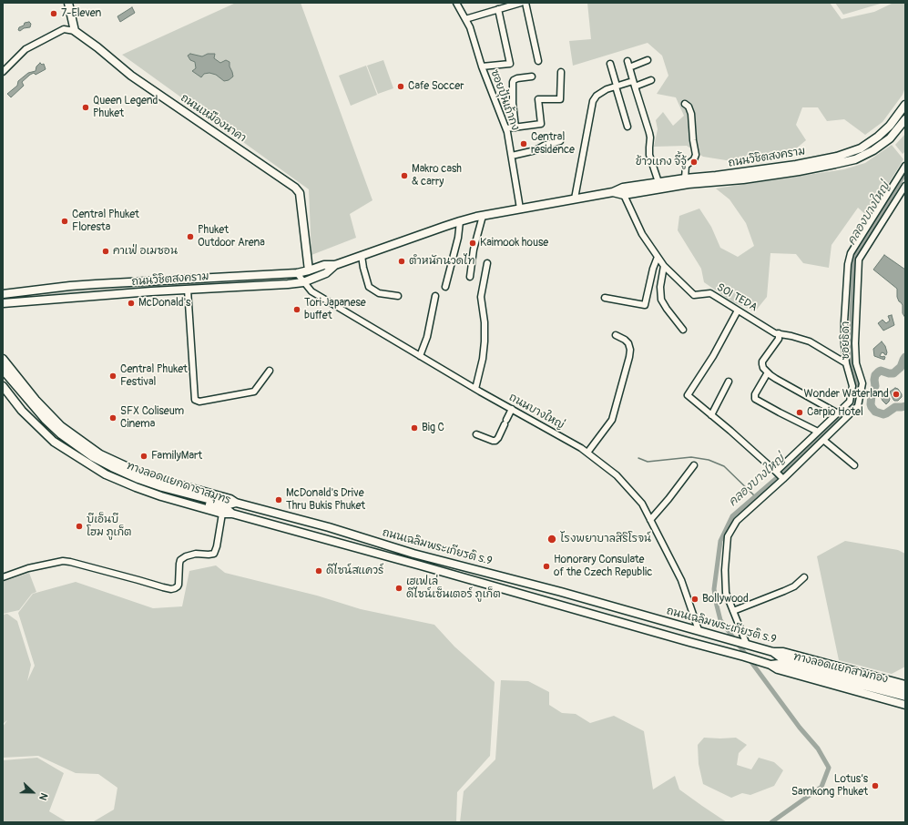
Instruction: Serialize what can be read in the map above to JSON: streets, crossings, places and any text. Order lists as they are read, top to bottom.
{
  "streets": {
    "main road": [
      "ถนนเหมืองนาคา",
      "ถนนวิชิตสงคราม",
      "ทางลอดแยกดาราสมุทร",
      "ถนนเฉลิมพระเกียรติ ร.9",
      "ทางลอดแยกสามกอง"
    ],
    "street": [
      "ซอยปุ้นเถ้ากง",
      "SOI TEDA",
      "ซอยธิดา",
      "ถนนบางใหญ่"
    ]
  },
  "crossings": [
    ["ซอยปุ้นเถ้ากง", "ถนนวิชิตสงคราม"],
    ["ถนนเหมืองนาคา", "ถนนวิชิตสงคราม"],
    ["ถนนวิชิตสงคราม", "SOI TEDA"],
    ["ถนนวิชิตสงคราม", "ถนนบางใหญ่"],
    ["ซอยธิดา", "ถนนเฉลิมพระเกียรติ ร.9"],
    ["ถนนบางใหญ่", "ถนนเฉลิมพระเกียรติ ร.9"],
    ["ทางลอดแยกดาราสมุทร", "ถนนเฉลิมพระเกียรติ ร.9"],
    ["ถนนเฉลิมพระเกียรติ ร.9", "ทางลอดแยกสามกอง"]
  ],
  "water": ["คลองบางใหญ่"],
  "places": [
    "7-Eleven",
    "Cafe Soccer",
    "Queen Legend Phuket",
    "Central residence",
    "ข้าวแกง จี้จู้",
    "Makro cash & carry",
    "Central Phuket Floresta",
    "Phuket Outdoor Arena",
    "Kaimook house",
    "คาเฟ่ อเมซอน",
    "ตำหนักนวดไท",
    "McDonald's",
    "Tori Japanese buffet",
    "Central Phuket Festival",
    "Wonder Waterland",
    "Carpio Hotel",
    "SFX Coliseum Cinema",
    "Big C",
    "FamilyMart",
    "McDonald's Drive Thru Bukis Phuket",
    "บีเอ็นบี โฮม ภูเก็ต",
    "โรงพยาบาลสิริโรจน์",
    "Honorary Consulate of the Czech Republic",
    "ดีไซน์สแควร์",
    "เฮเฟเล่ ดีไซน์เซ็นเตอร์ ภูเก็ต",
    "Bollywood",
    "Lotus’s Samkong Phuket"
  ],
  "north": "right"
}
